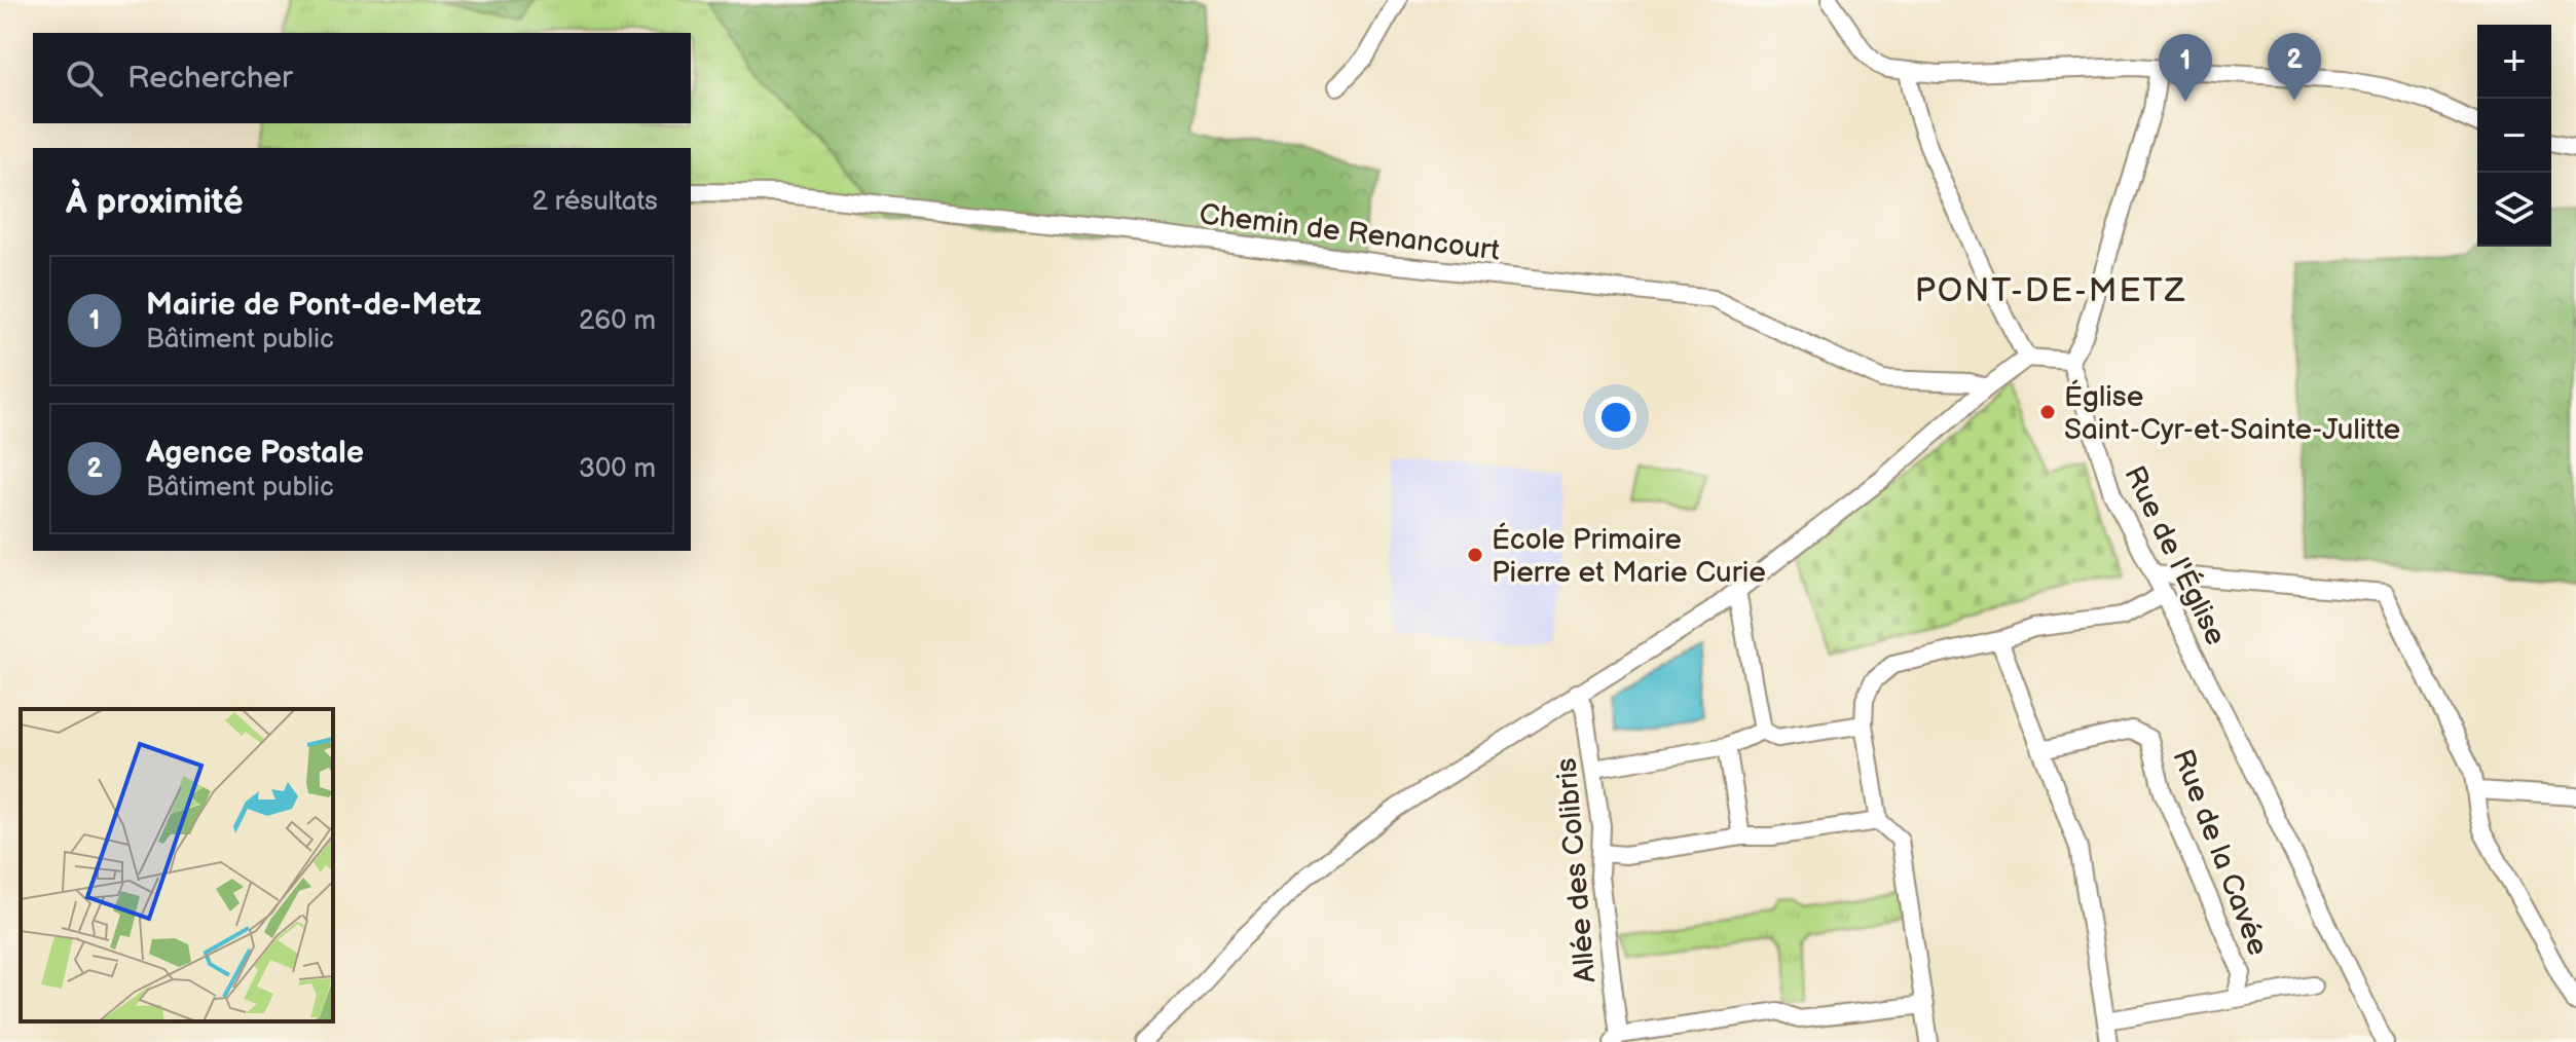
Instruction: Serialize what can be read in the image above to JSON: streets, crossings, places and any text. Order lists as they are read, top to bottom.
{
  "streets": {
    "street": [
      "Chemin de Renancourt",
      "Rue de l'Église",
      "Rue de la Cavée",
      "Allée des Colibris"
    ]
  },
  "districts": ["PONT-DE-METZ"],
  "places": ["Église Saint-Cyr-et-Sainte-Julitte", "École Primaire Pierre et Marie Curie"],
  "page": {
    "map_buttons": ["+", "−"],
    "pins": ["2", "1"],
    "search": "Rechercher",
    "heading": ["À proximité", "2 résultats"],
    "list": [
      {
        "mark": "1",
        "name": "Mairie de Pont-de-Metz",
        "note": "Bâtiment public",
        "value": "260 m"
      },
      {
        "mark": "2",
        "name": "Agence Postale",
        "note": "Bâtiment public",
        "value": "300 m"
      }
    ]
  }
}
